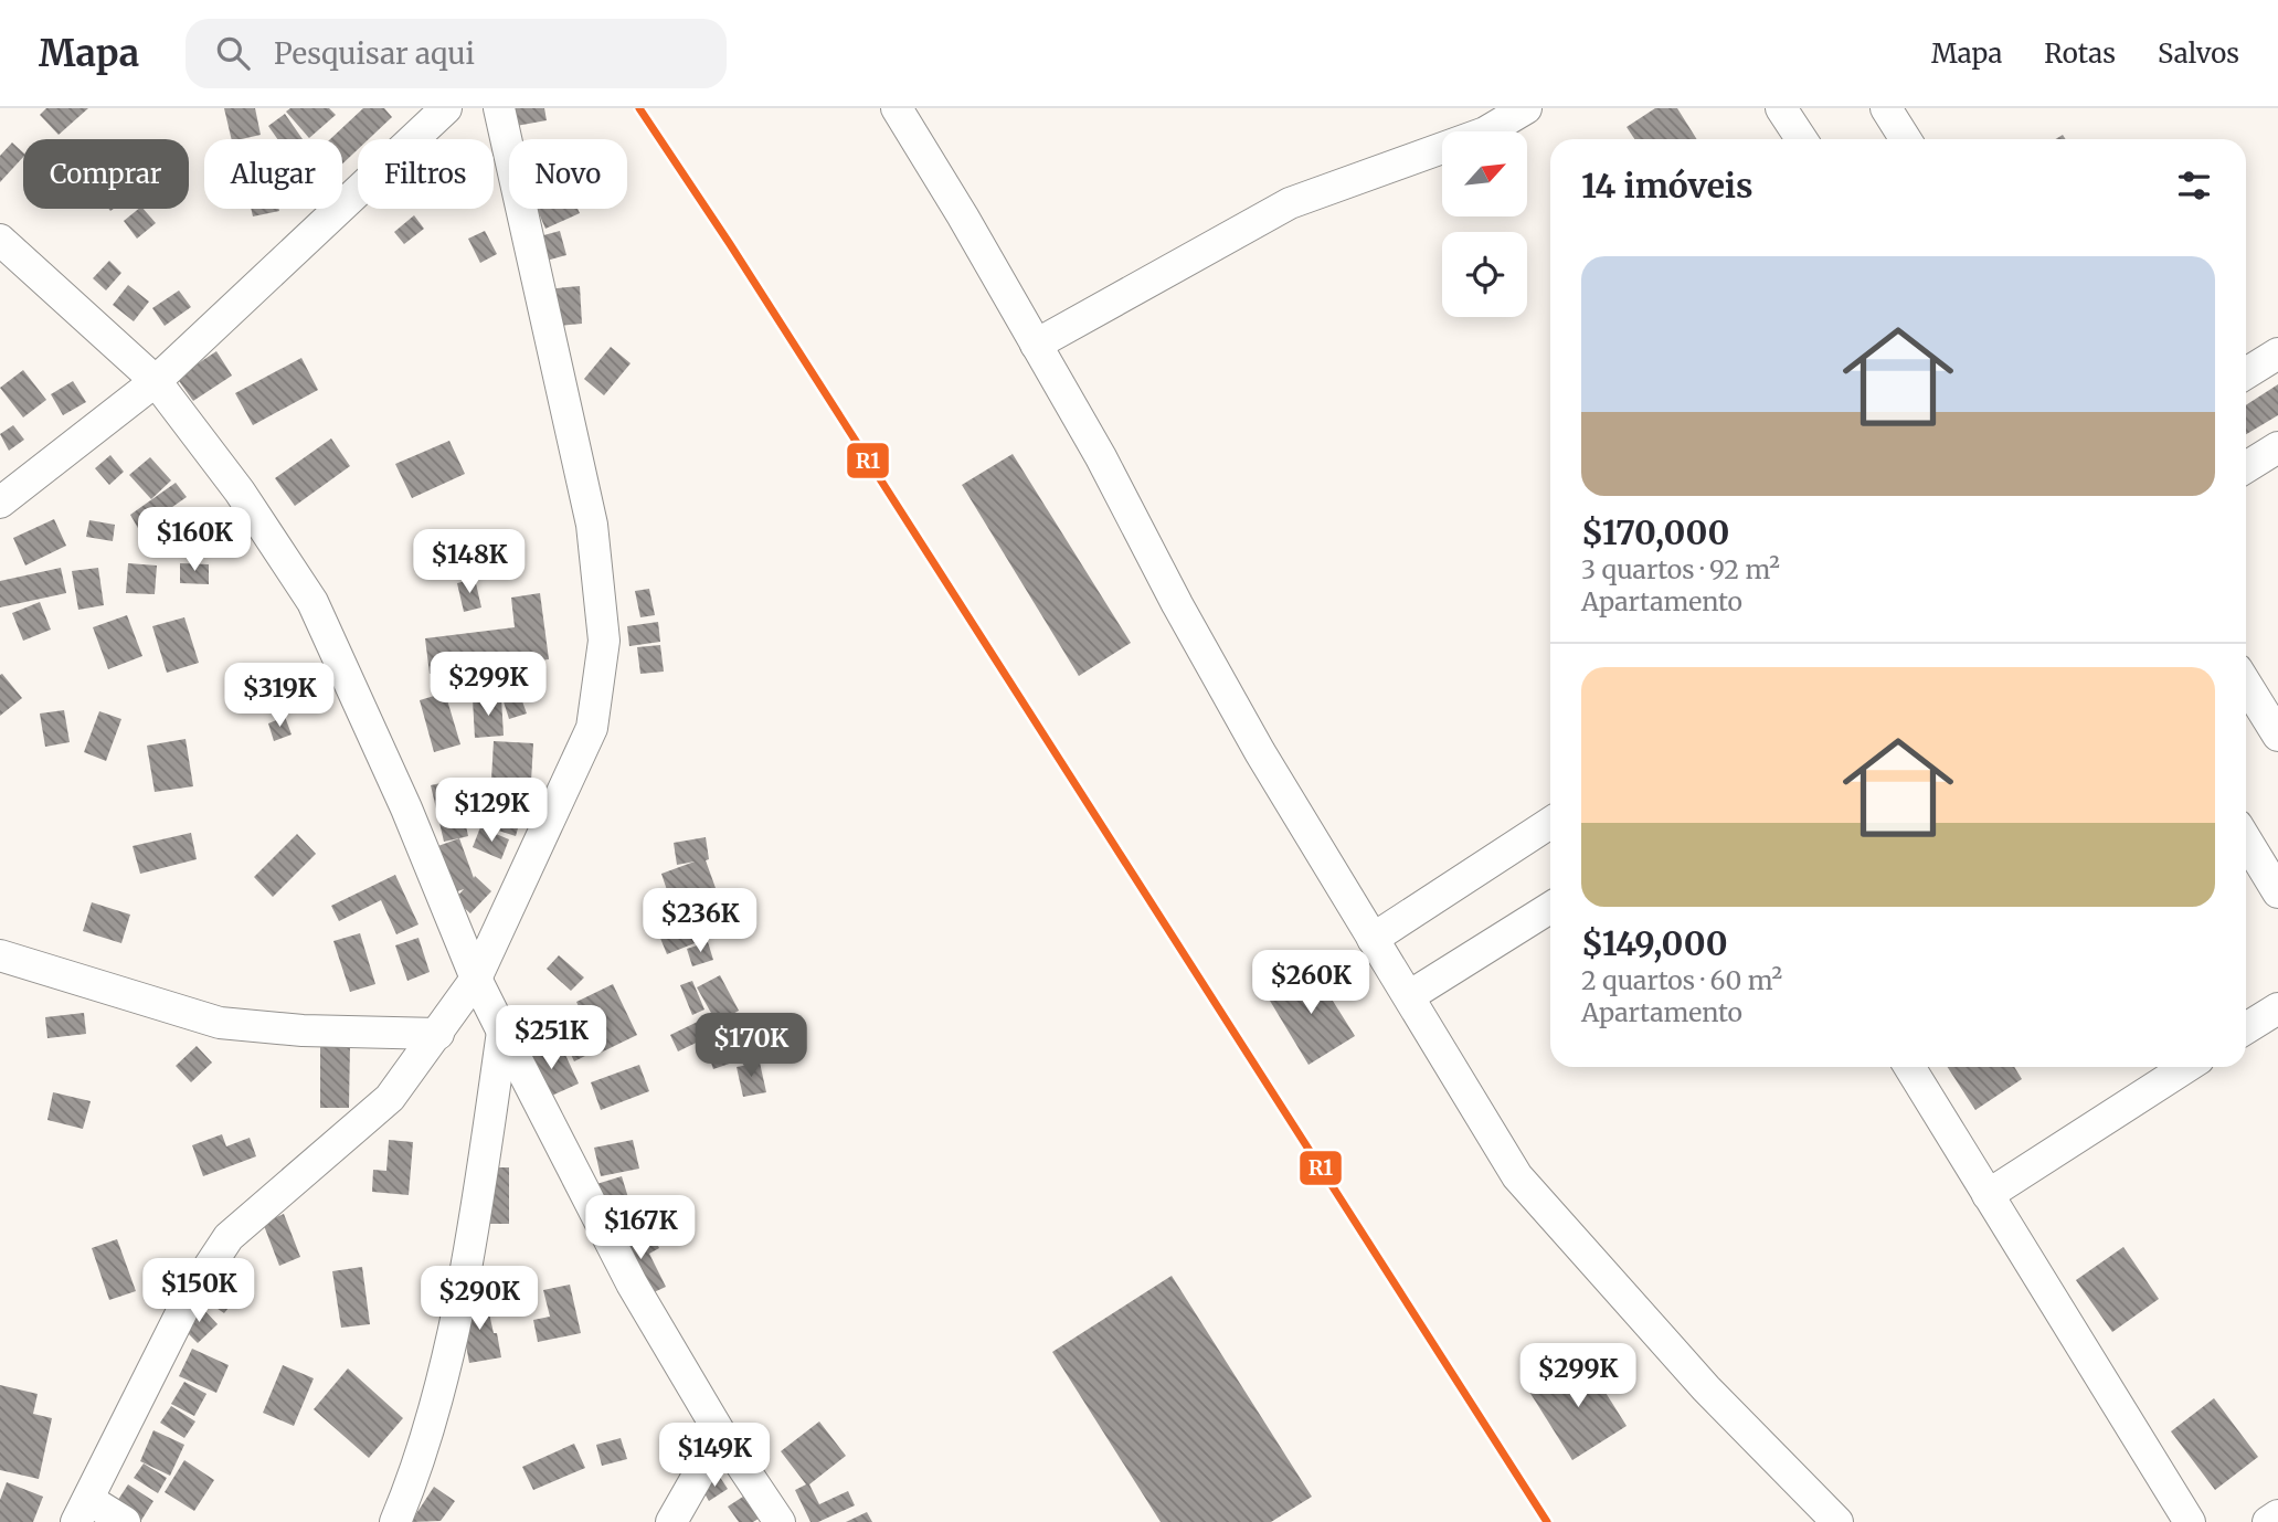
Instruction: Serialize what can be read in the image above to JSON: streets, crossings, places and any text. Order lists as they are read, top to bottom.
{
  "lines": ["transit line R1"],
  "north": "top right",
  "page": {
    "header": "Mapa",
    "search": "Pesquisar aqui",
    "nav": ["Mapa", "Rotas", "Salvos"],
    "chip": [
      "Comprar",
      "Alugar",
      "Filtros",
      "Novo"
    ],
    "heading": "14 imóveis",
    "list": [
      {
        "name": "$170,000",
        "note": "3 quartos · 92 m² · Apartamento"
      },
      {
        "name": "$149,000",
        "note": "2 quartos · 60 m² · Apartamento"
      }
    ],
    "price": [
      "$160K",
      "$148K",
      "$299K",
      "$319K",
      "$129K",
      "$236K",
      "$260K",
      "$251K",
      "$170K",
      "$167K",
      "$150K",
      "$290K",
      "$299K",
      "$149K"
    ]
  }
}
